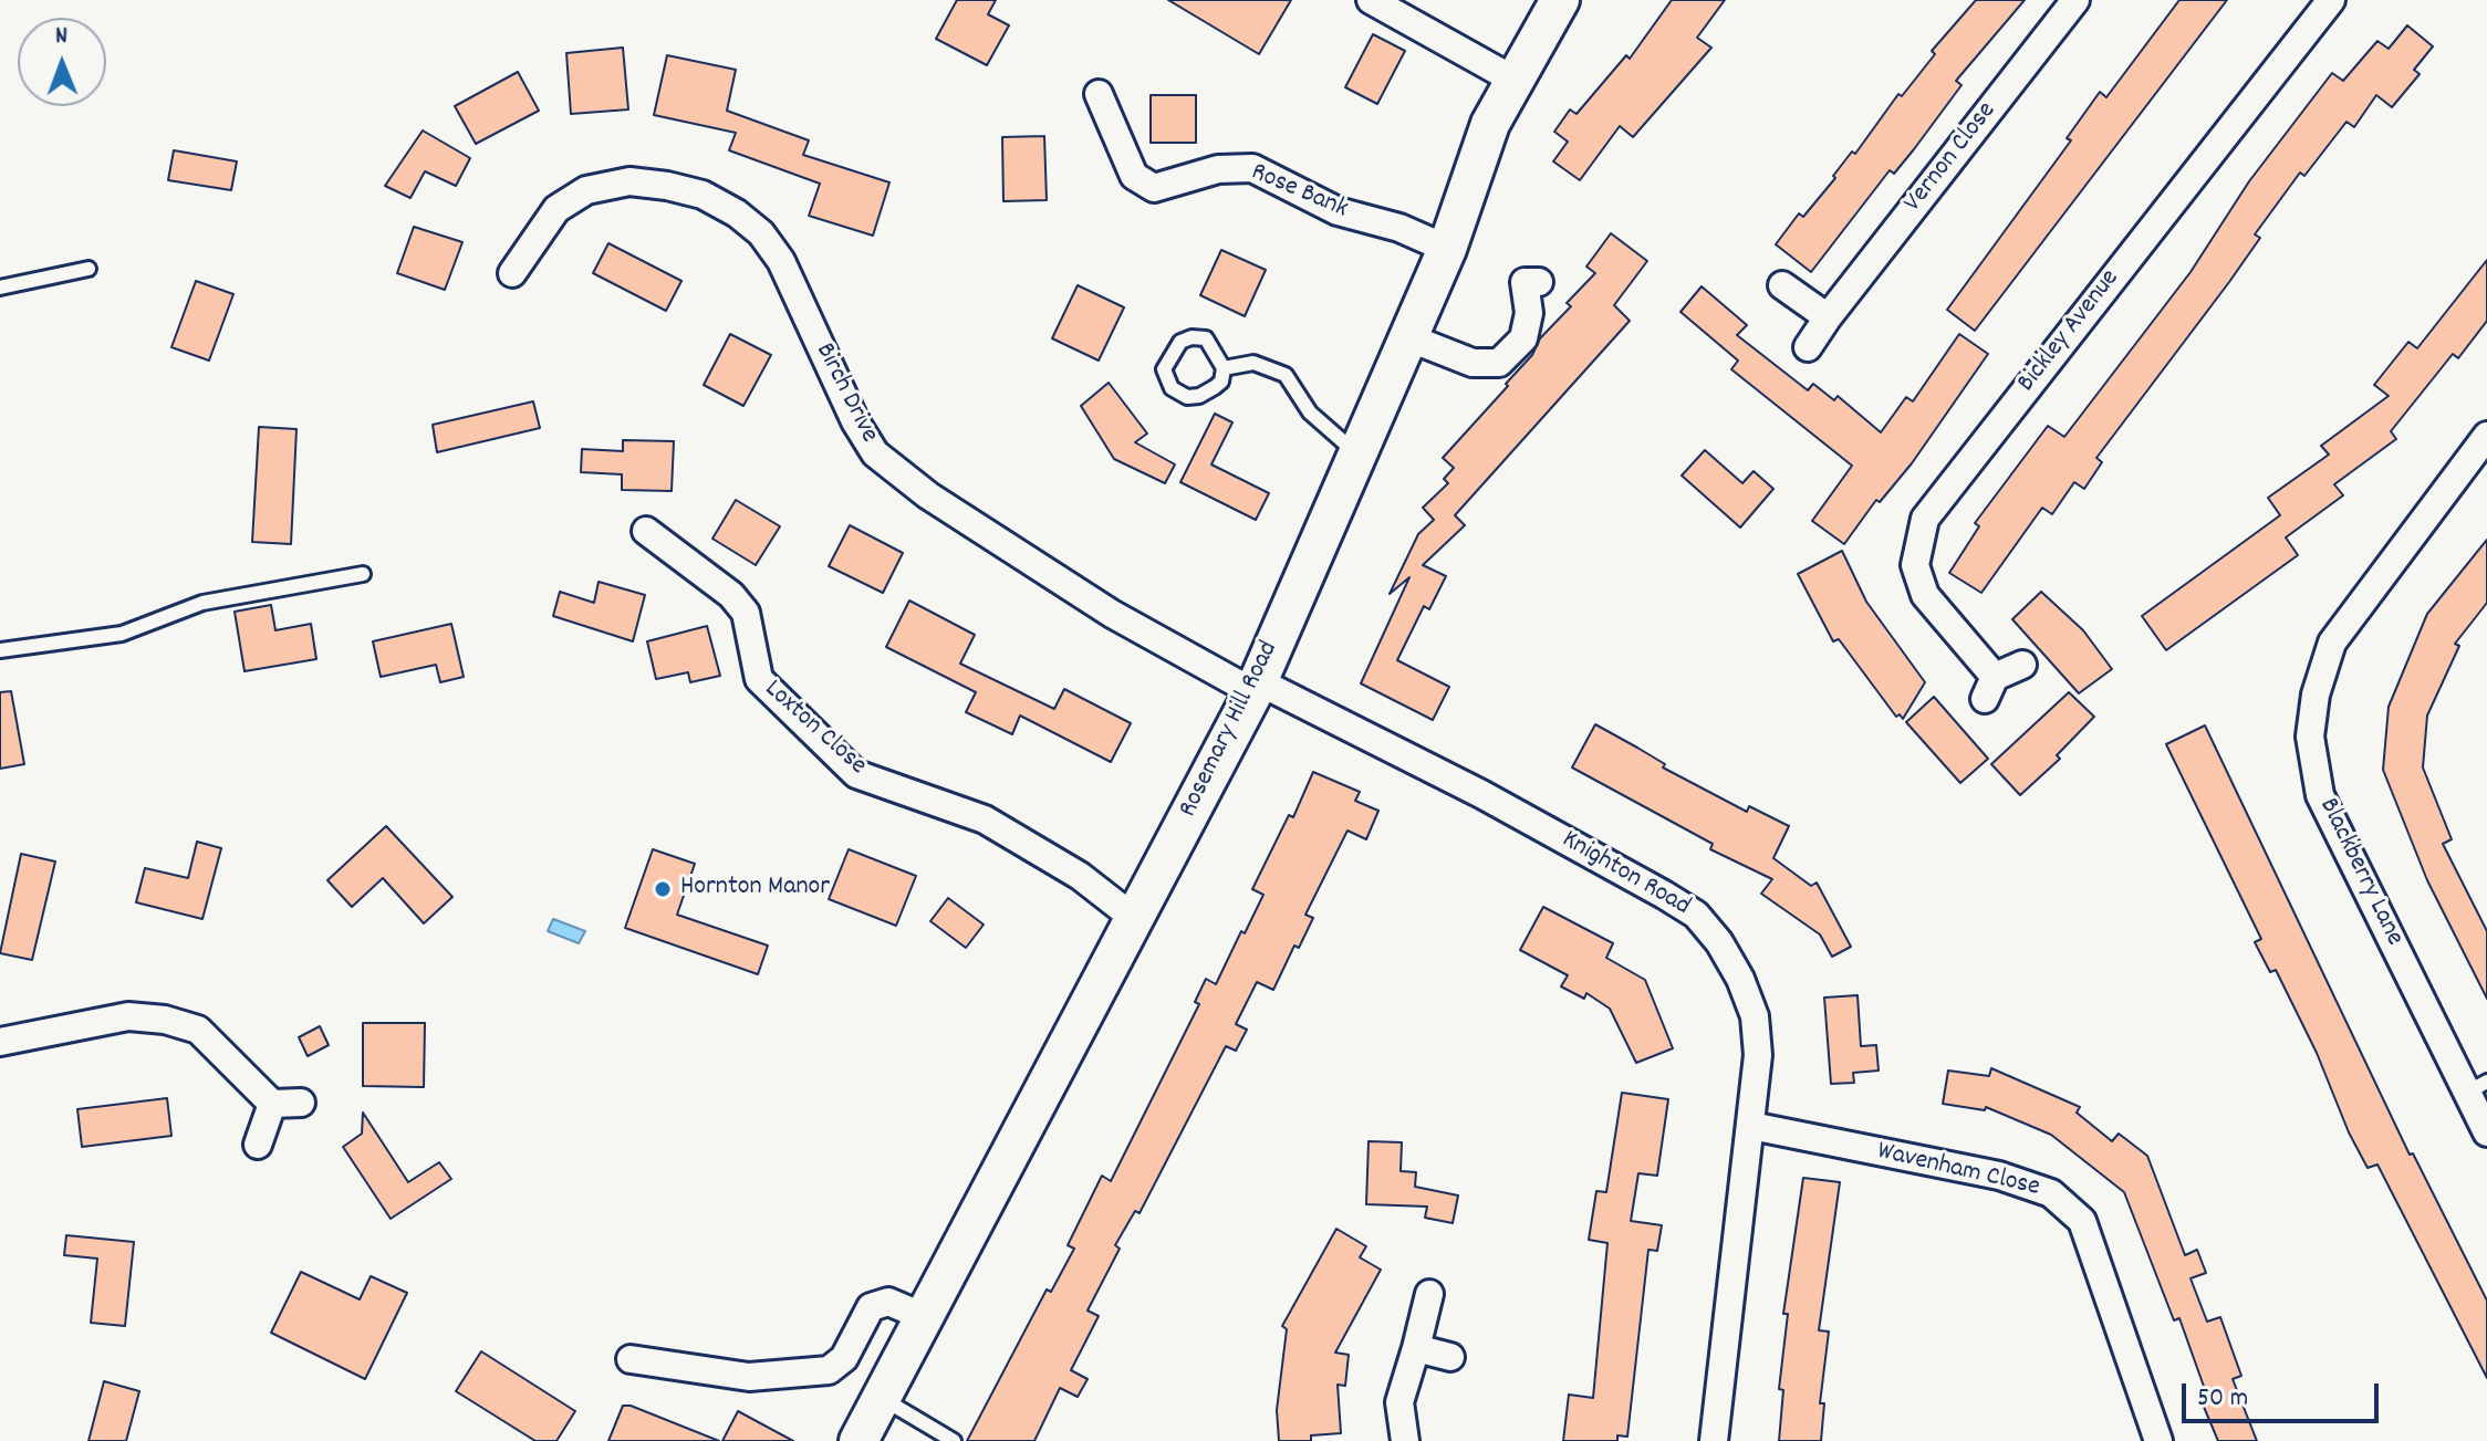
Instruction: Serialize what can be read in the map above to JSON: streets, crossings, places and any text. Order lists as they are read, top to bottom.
{
  "streets": {
    "main road": ["Rosemary Hill Road"],
    "street": [
      "Vernon Close",
      "Rose Bank",
      "Bickley Avenue",
      "Birch Drive",
      "Loxton Close",
      "Blackberry Lane",
      "Knighton Road",
      "Wavenham Close"
    ]
  },
  "crossings": [
    ["Rose Bank", "Rosemary Hill Road"],
    ["Birch Drive", "Rosemary Hill Road"],
    ["Birch Drive", "Knighton Road"],
    ["Loxton Close", "Rosemary Hill Road"],
    ["Rosemary Hill Road", "Knighton Road"],
    ["Knighton Road", "Wavenham Close"]
  ],
  "places": ["Hornton Manor"],
  "scale_bar": "50 m",
  "north": "top"
}
